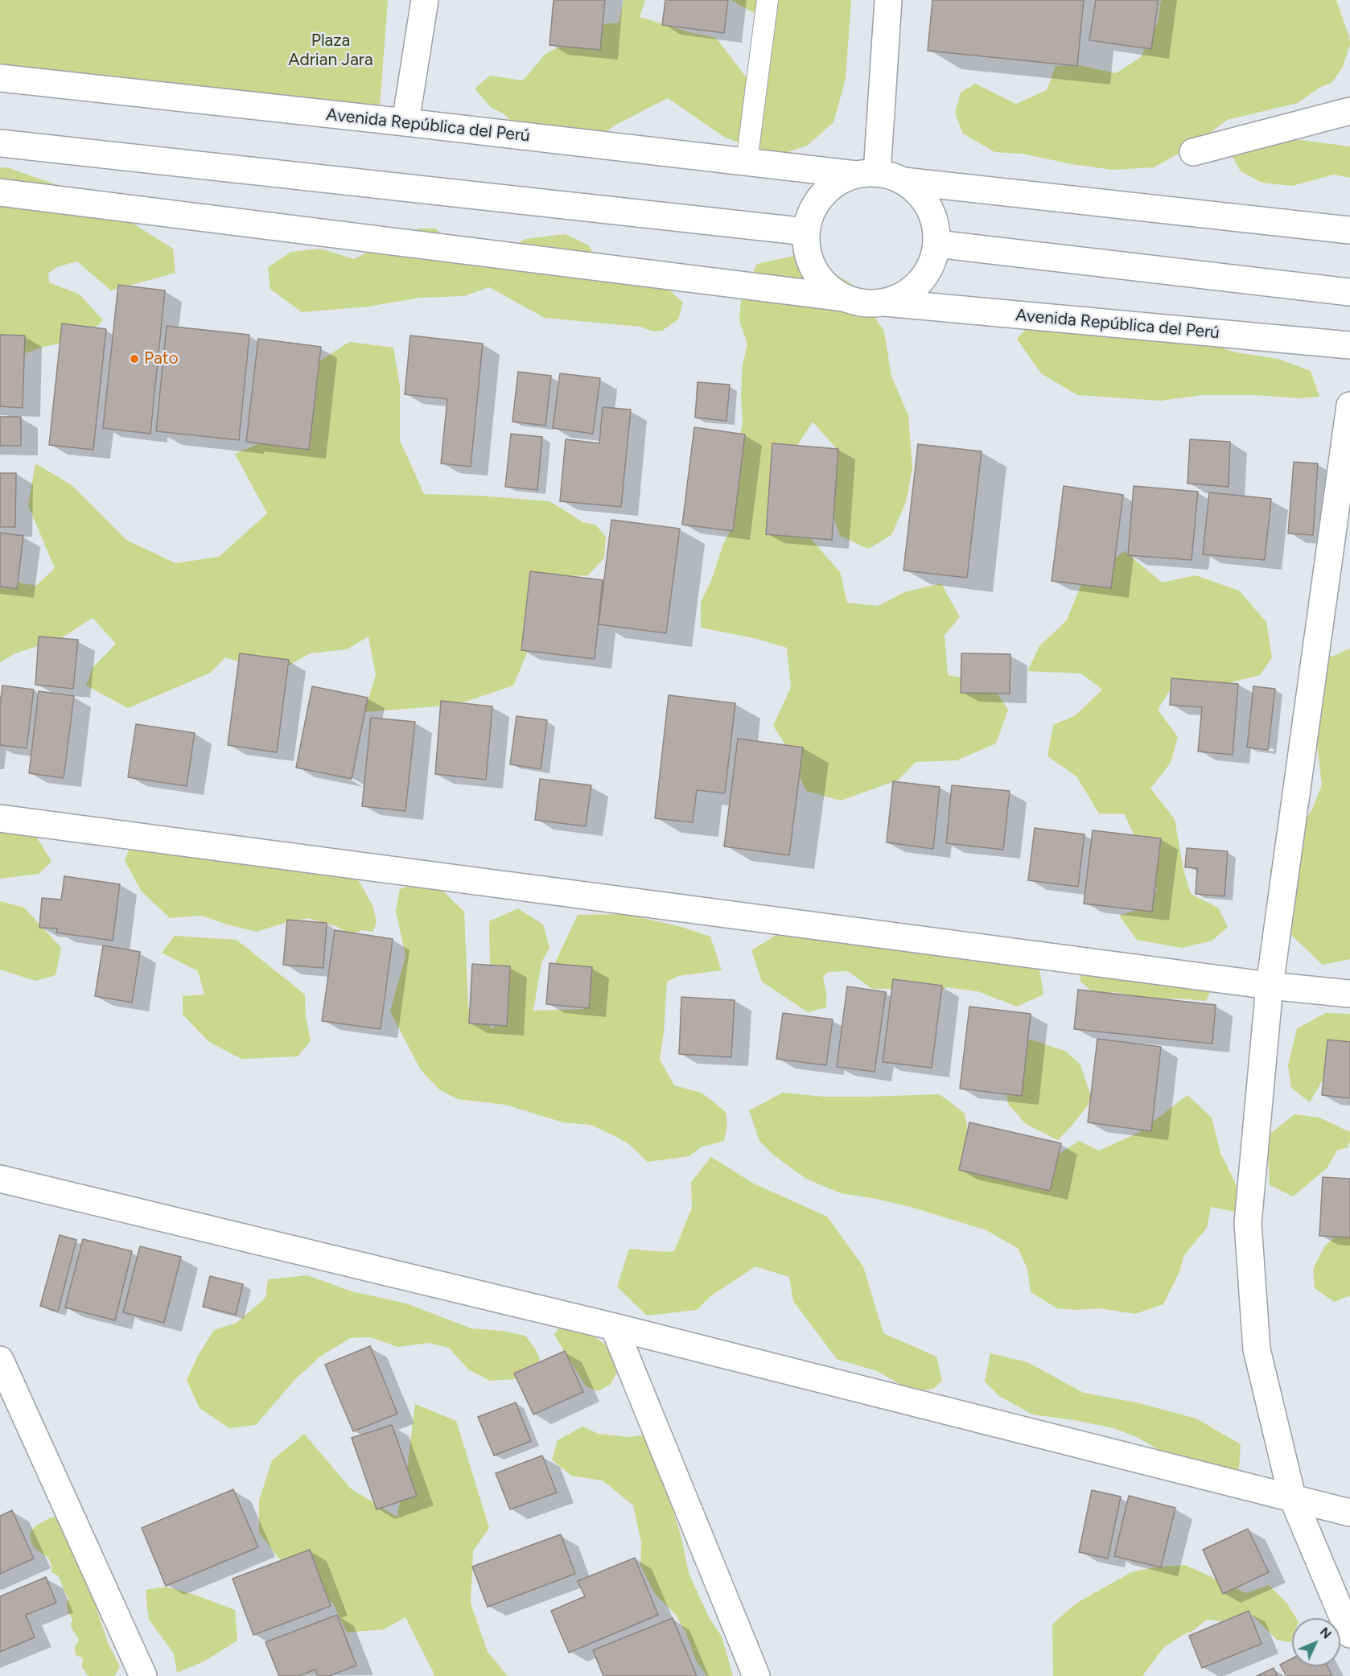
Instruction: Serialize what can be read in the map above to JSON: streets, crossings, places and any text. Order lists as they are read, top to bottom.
{
  "streets": {
    "main road": ["Avenida República del Perú"]
  },
  "parks": ["Plaza Adrian Jara"],
  "places": ["Pato"],
  "north": "top right"
}
